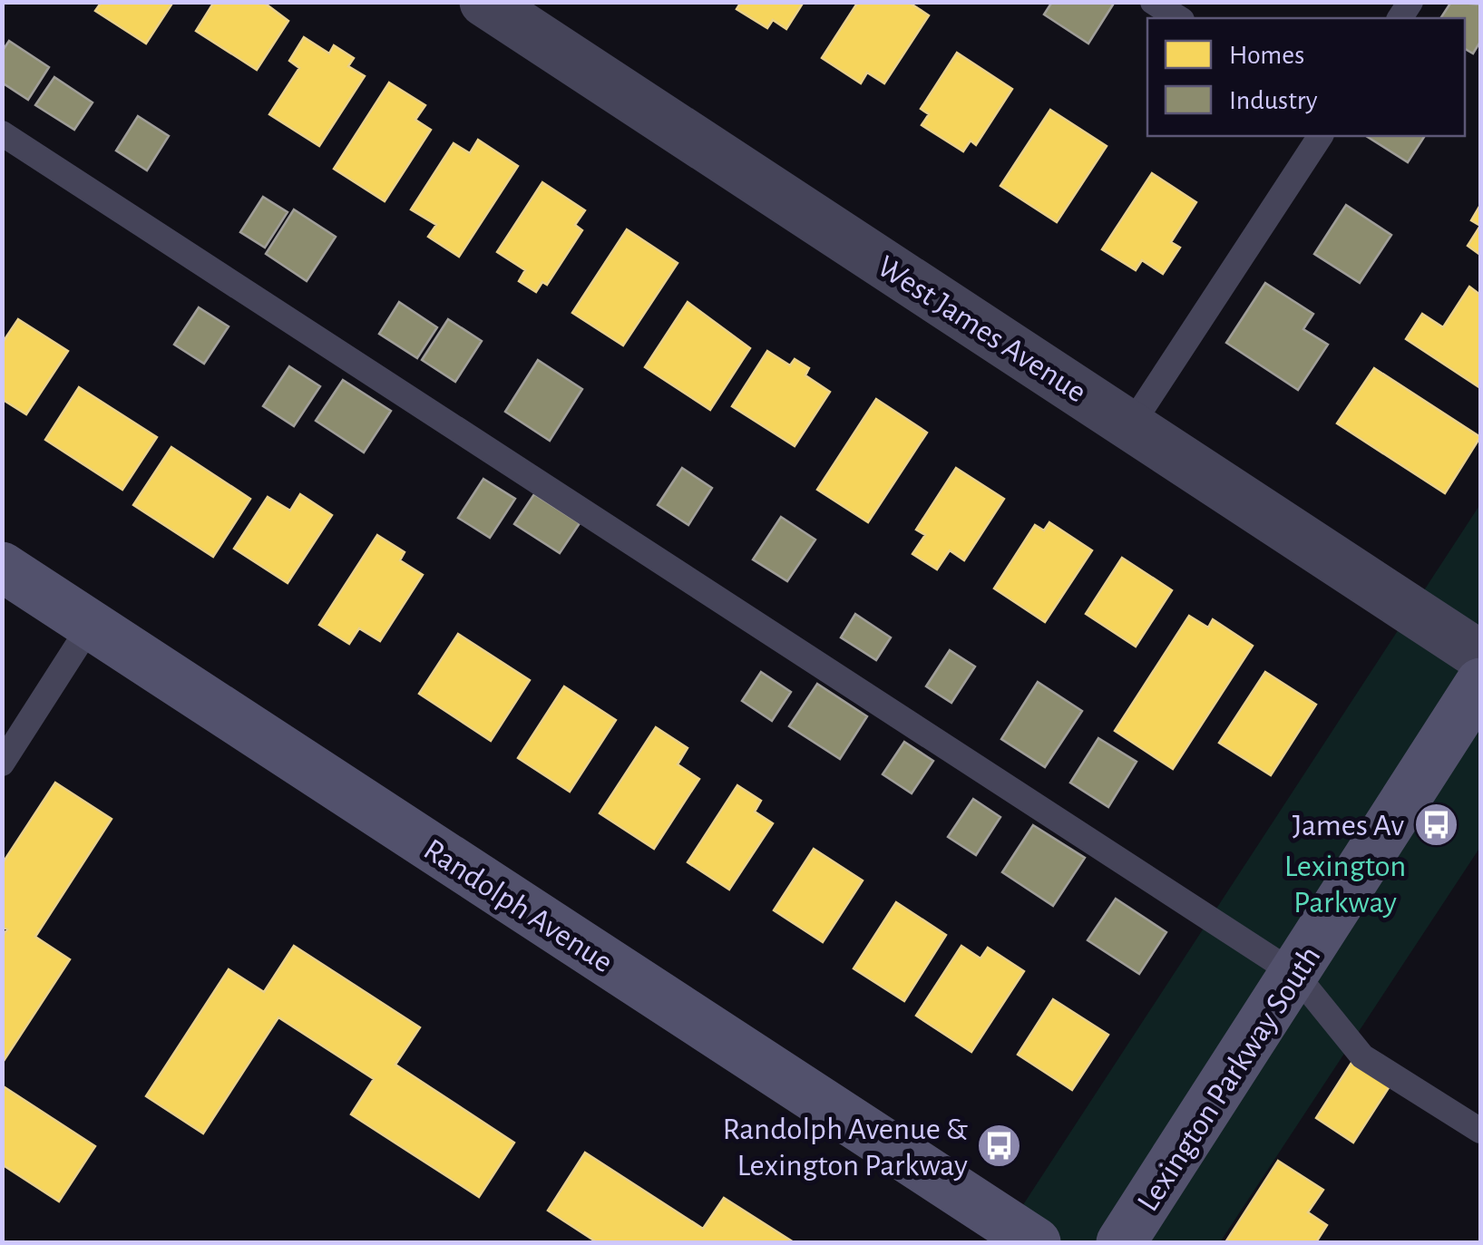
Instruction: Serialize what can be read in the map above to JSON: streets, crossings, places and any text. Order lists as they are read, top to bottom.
{
  "streets": {
    "main road": ["Randolph Avenue", "Lexington Parkway South"],
    "street": ["West James Avenue"]
  },
  "crossings": [
    ["West James Avenue", "Lexington Parkway South"]
  ],
  "parks": ["Lexington Parkway"],
  "places": {
    "bus stop": ["James Av", "Randolph Avenue & Lexington Parkway"]
  },
  "legend": ["Homes", "Industry"]
}
